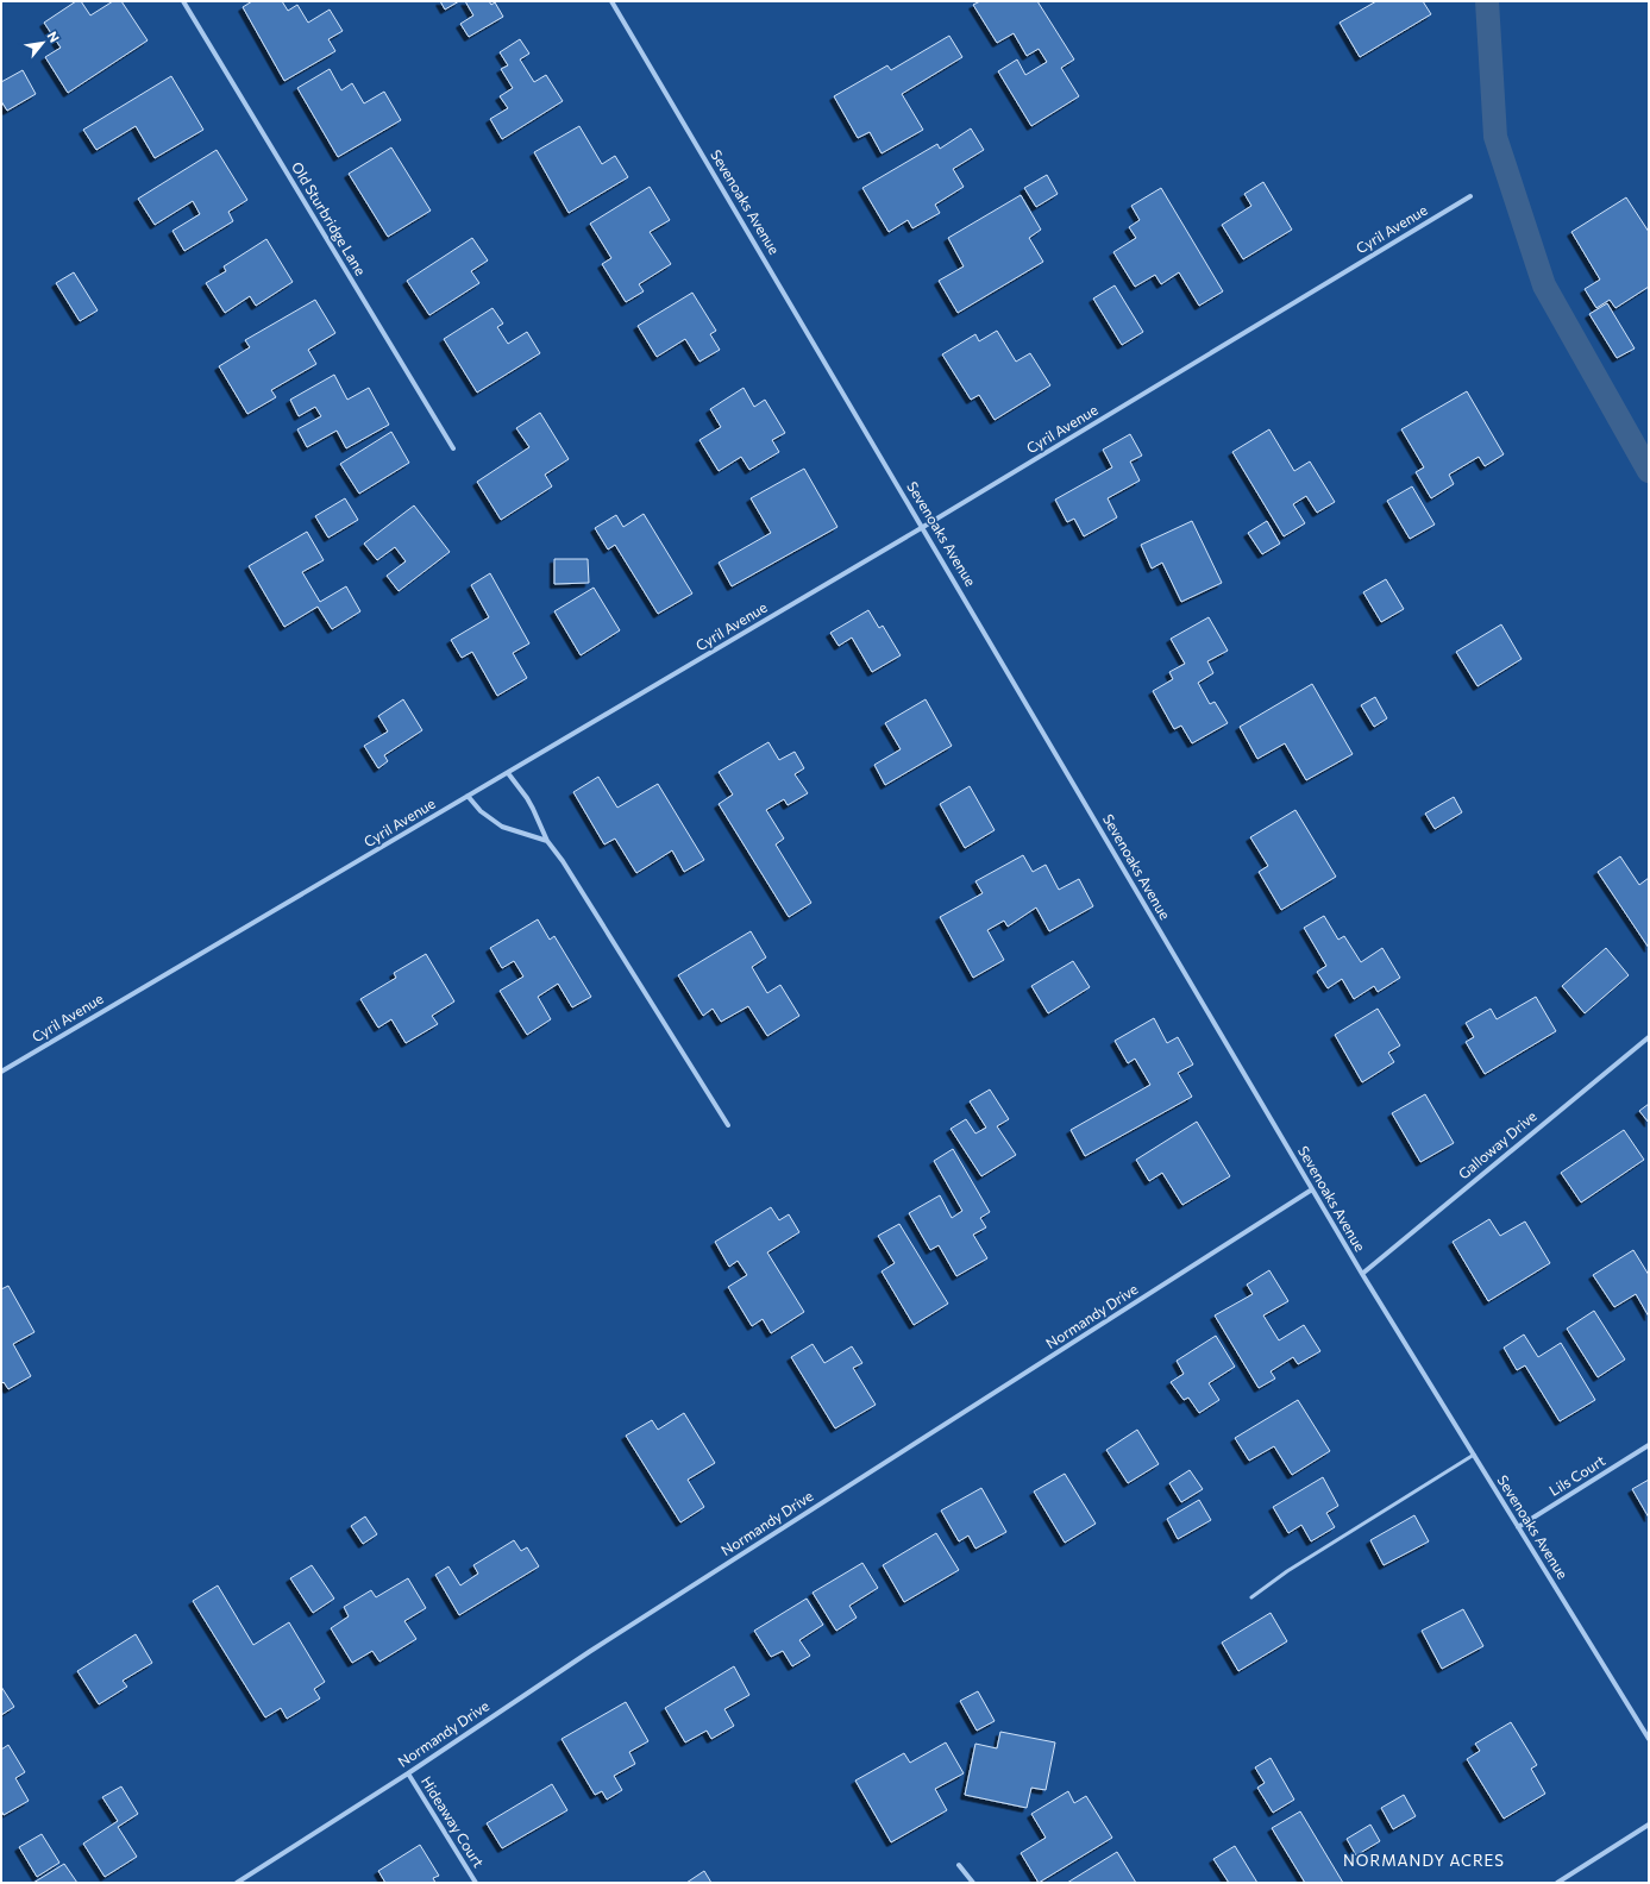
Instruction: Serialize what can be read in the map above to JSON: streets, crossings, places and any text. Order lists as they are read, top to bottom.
{
  "streets": {
    "street": [
      "Sevenoaks Avenue",
      "Old Sturbridge Lane",
      "Cyril Avenue",
      "Galloway Drive",
      "Normandy Drive",
      "Lils Court",
      "Hideaway Court"
    ]
  },
  "crossings": [
    ["Sevenoaks Avenue", "Cyril Avenue"],
    ["Sevenoaks Avenue", "Galloway Drive"],
    ["Sevenoaks Avenue", "Normandy Drive"],
    ["Sevenoaks Avenue", "Lils Court"],
    ["Normandy Drive", "Hideaway Court"]
  ],
  "districts": ["NORMANDY ACRES"],
  "north": "top right"
}
